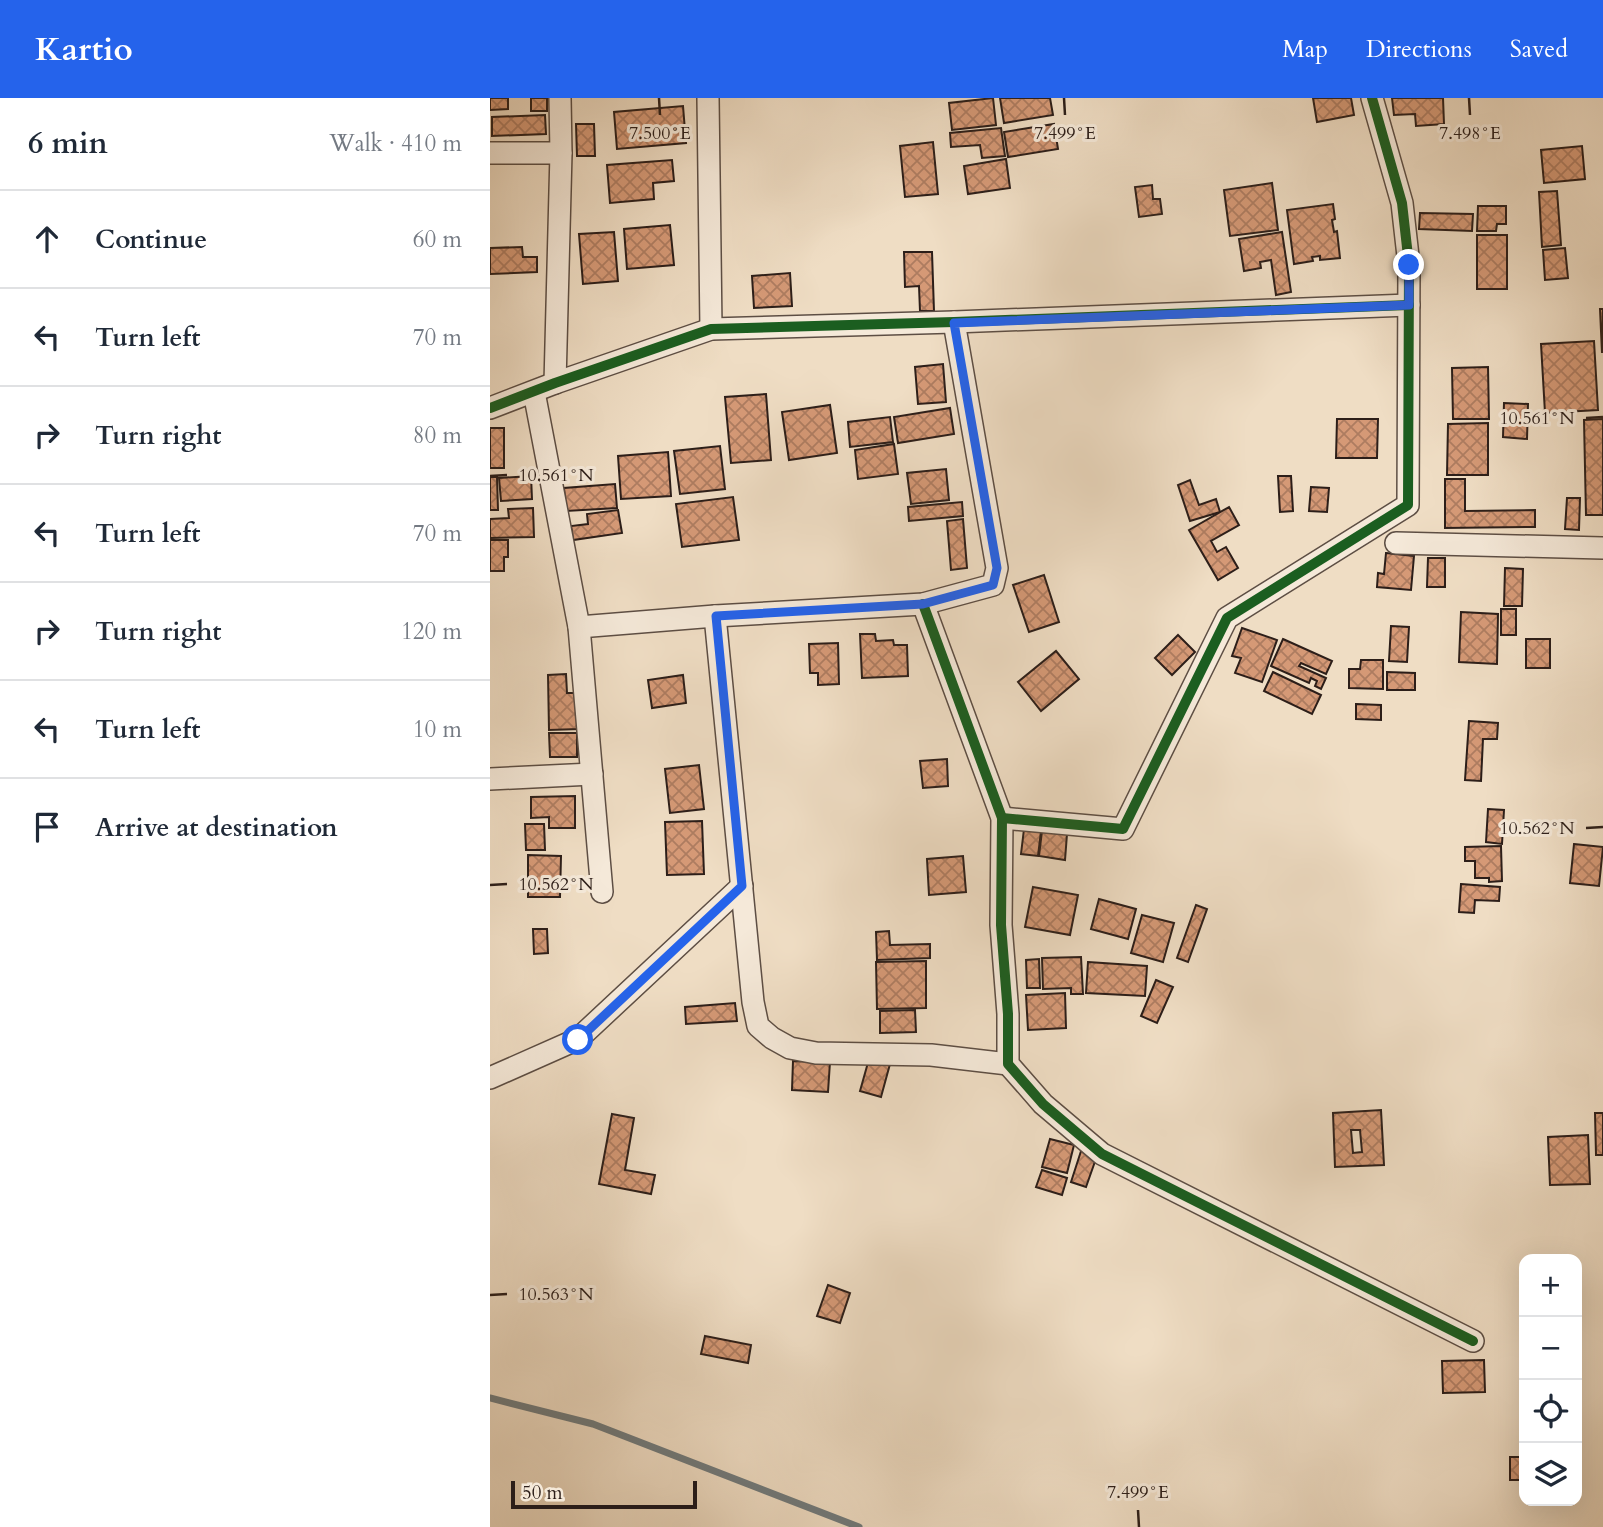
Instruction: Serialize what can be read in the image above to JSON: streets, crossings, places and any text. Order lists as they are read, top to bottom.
{
  "scale_bar": "50 m",
  "page": {
    "header": "Kartio",
    "nav": ["Map", "Directions", "Saved"],
    "heading": ["6 min", "Walk · 410 m"],
    "list": [
      ["Continue", "60 m"],
      ["Turn left", "70 m"],
      ["Turn right", "80 m"],
      ["Turn left", "70 m"],
      ["Turn right", "120 m"],
      ["Turn left", "10 m"],
      "Arrive at destination"
    ],
    "map_buttons": ["+", "−"],
    "scale": "50 m"
  },
  "coordinates": [
    "7.500°E",
    "7.499°E",
    "7.498°E",
    "10.561°N",
    "10.562°N",
    "10.563°N"
  ]
}
